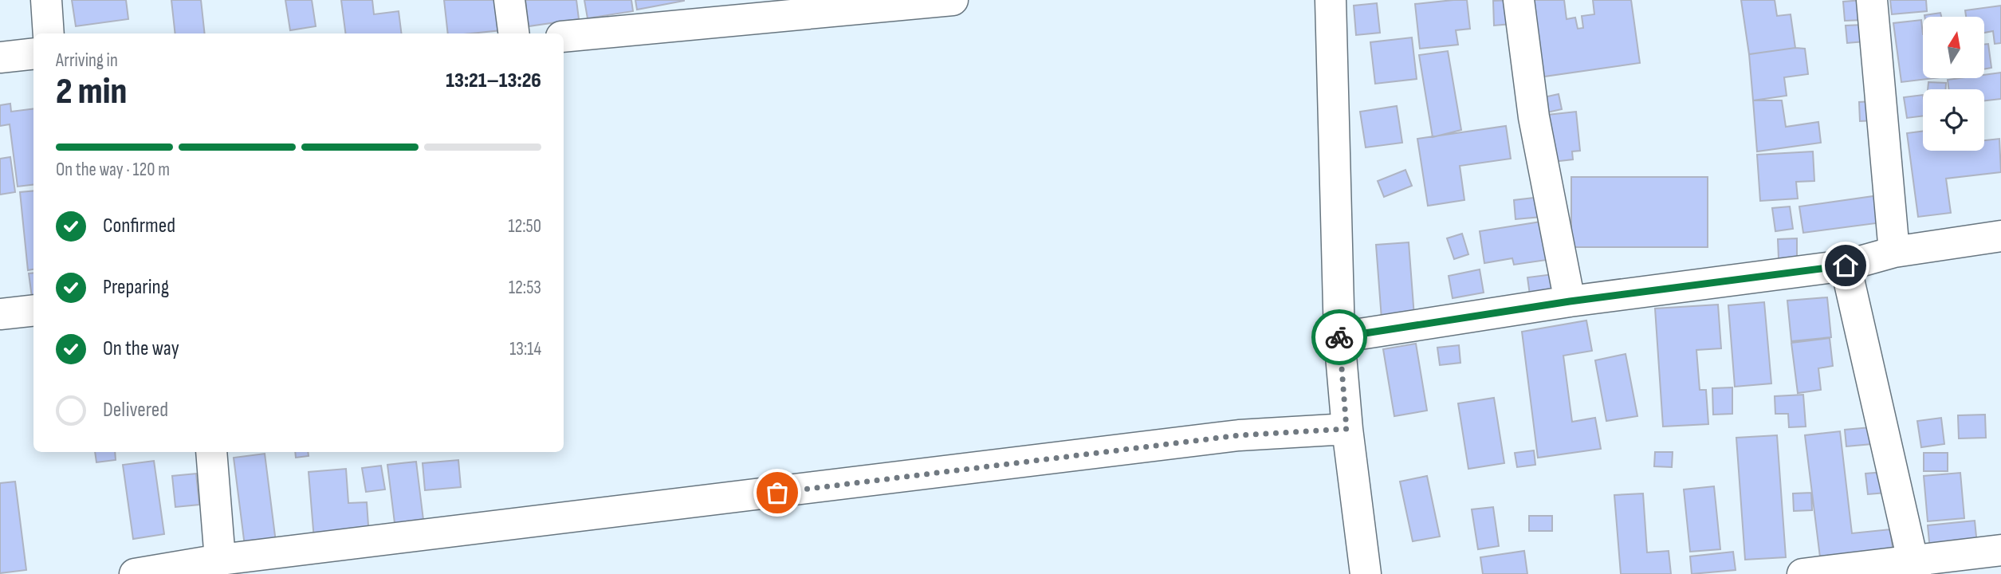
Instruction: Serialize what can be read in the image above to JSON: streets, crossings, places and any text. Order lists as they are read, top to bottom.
{
  "north": "top",
  "page": {
    "heading": ["2 min", "Arriving in", "13:21–13:26"],
    "bar": "On the way · 120 m",
    "list": [
      ["Confirmed", "12:50"],
      ["Preparing", "12:53"],
      ["On the way", "13:14"],
      "Delivered"
    ]
  }
}
